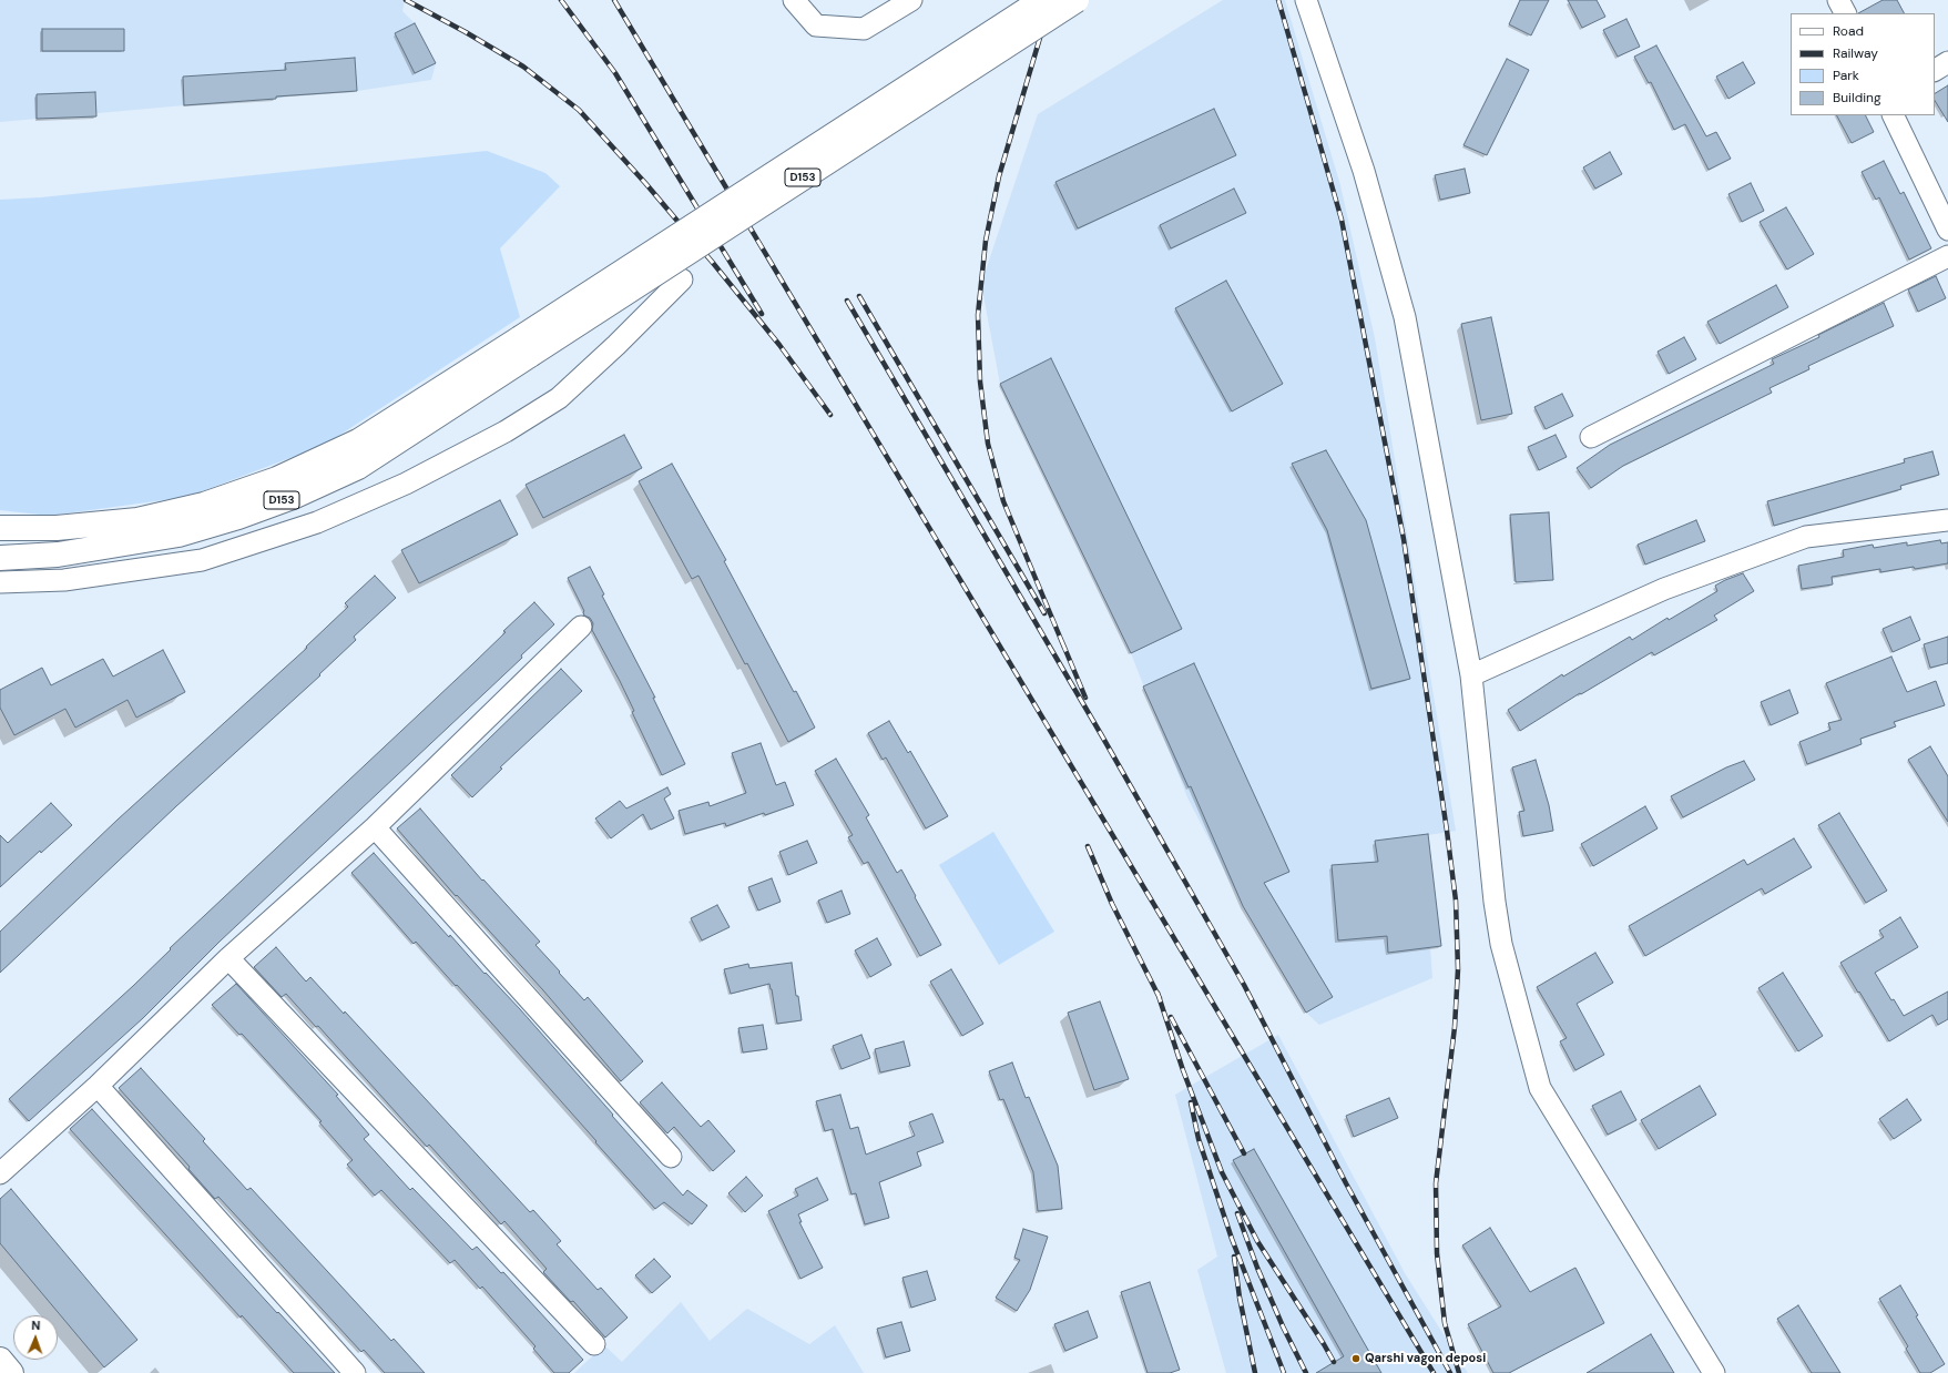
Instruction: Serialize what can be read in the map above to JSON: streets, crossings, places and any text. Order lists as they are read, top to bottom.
{
  "streets": {
    "main road": ["D153"]
  },
  "places": ["Qarshi vagon deposi"],
  "legend": [
    "Road",
    "Railway",
    "Park",
    "Building"
  ],
  "north": "top"
}
